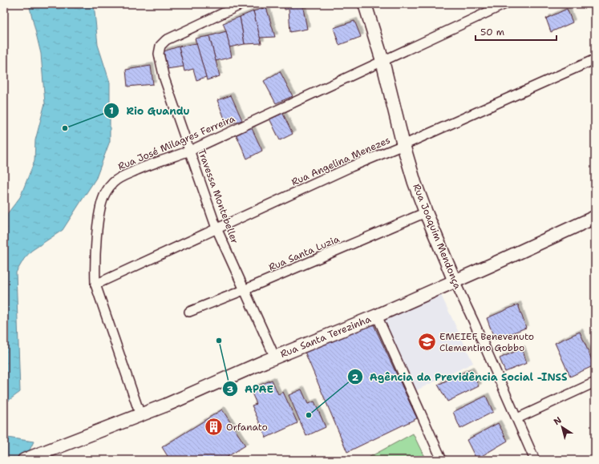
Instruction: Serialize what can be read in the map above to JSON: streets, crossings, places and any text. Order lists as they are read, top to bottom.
{
  "streets": {
    "street": [
      "Rua José Milagres Ferreira",
      "Rua Angelina Menezes",
      "Travessa Montebeller",
      "Rua Joaquim Mendonça",
      "Rua Santa Luzia",
      "Rua Santa Terezinha"
    ]
  },
  "crossings": [
    ["Rua José Milagres Ferreira", "Rua Angelina Menezes"],
    ["Rua José Milagres Ferreira", "Travessa Montebeller"],
    ["Rua José Milagres Ferreira", "Rua Joaquim Mendonça"],
    ["Rua José Milagres Ferreira", "Rua Santa Terezinha"],
    ["Rua Angelina Menezes", "Travessa Montebeller"],
    ["Rua Angelina Menezes", "Rua Joaquim Mendonça"],
    ["Travessa Montebeller", "Rua Santa Luzia"],
    ["Travessa Montebeller", "Rua Santa Terezinha"],
    ["Rua Joaquim Mendonça", "Rua Santa Luzia"],
    ["Rua Joaquim Mendonça", "Rua Santa Terezinha"]
  ],
  "places": {
    "other": ["Rio Guandu", "APAE", "Agência da Previdência Social -INSS"],
    "school or university": ["EMEIEF Benevenuto Clementino Gobbo"],
    "building": ["Orfanato"]
  },
  "scale_bar": "50 m",
  "north": "top left"
}
